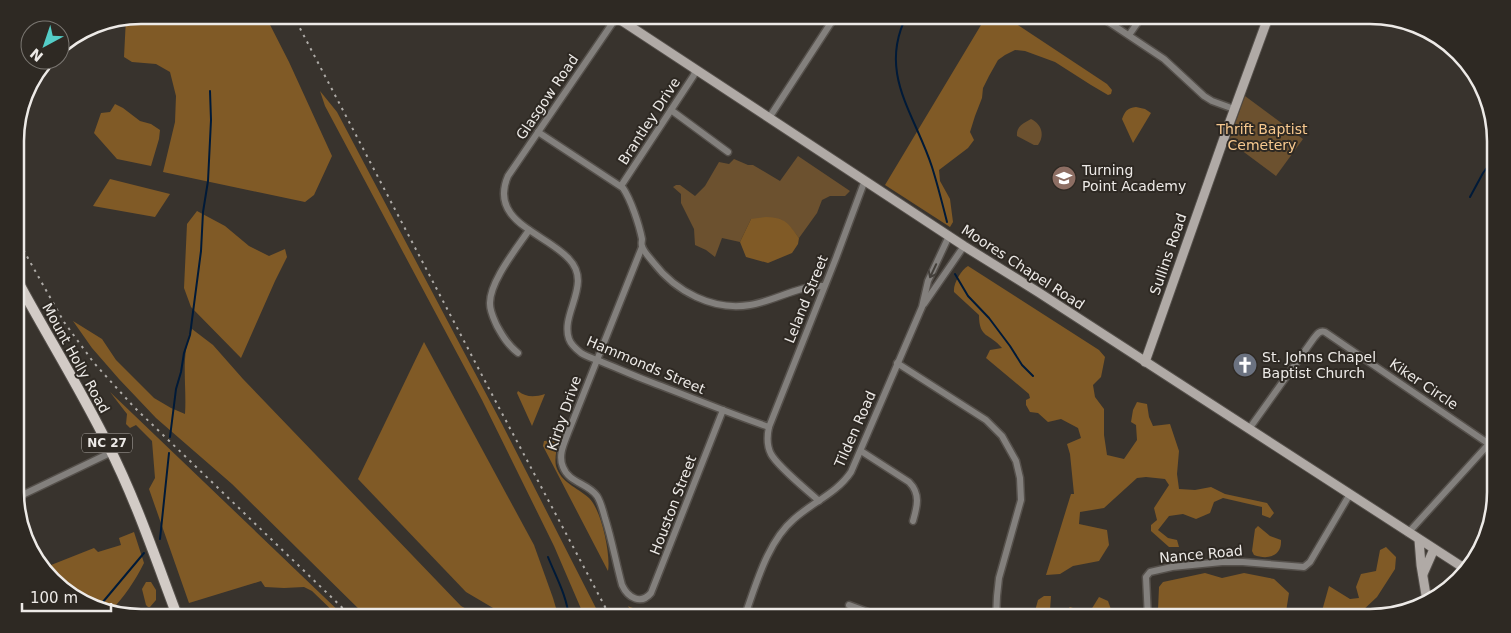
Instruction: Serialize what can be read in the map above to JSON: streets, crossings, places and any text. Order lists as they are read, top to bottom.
{
  "streets": {
    "main road": [
      "Sullins Road",
      "Moores Chapel Road",
      "Mount Holly Road",
      "NC 27"
    ],
    "street": [
      "Glasgow Road",
      "Brantley Drive",
      "Leland Street",
      "Hammonds Street",
      "Kiker Circle",
      "Kirby Drive",
      "Tilden Road",
      "Houston Street",
      "Nance Road"
    ]
  },
  "crossings": [
    ["Glasgow Road", "Hammonds Street"],
    ["Brantley Drive", "Moores Chapel Road"],
    ["Sullins Road", "Moores Chapel Road"],
    ["Moores Chapel Road", "Leland Street"],
    ["Moores Chapel Road", "Kiker Circle"],
    ["Moores Chapel Road", "Tilden Road"],
    ["Moores Chapel Road", "Nance Road"],
    ["Leland Street", "Hammonds Street"],
    ["Hammonds Street", "Kirby Drive"],
    ["Hammonds Street", "Houston Street"],
    ["Kirby Drive", "Houston Street"]
  ],
  "parks": ["Thrift Baptist Cemetery"],
  "places": {
    "school or university": ["Turning Point Academy"],
    "church": ["St. Johns Chapel Baptist Church"]
  },
  "scale_bar": "100 m",
  "north": "bottom left"
}
